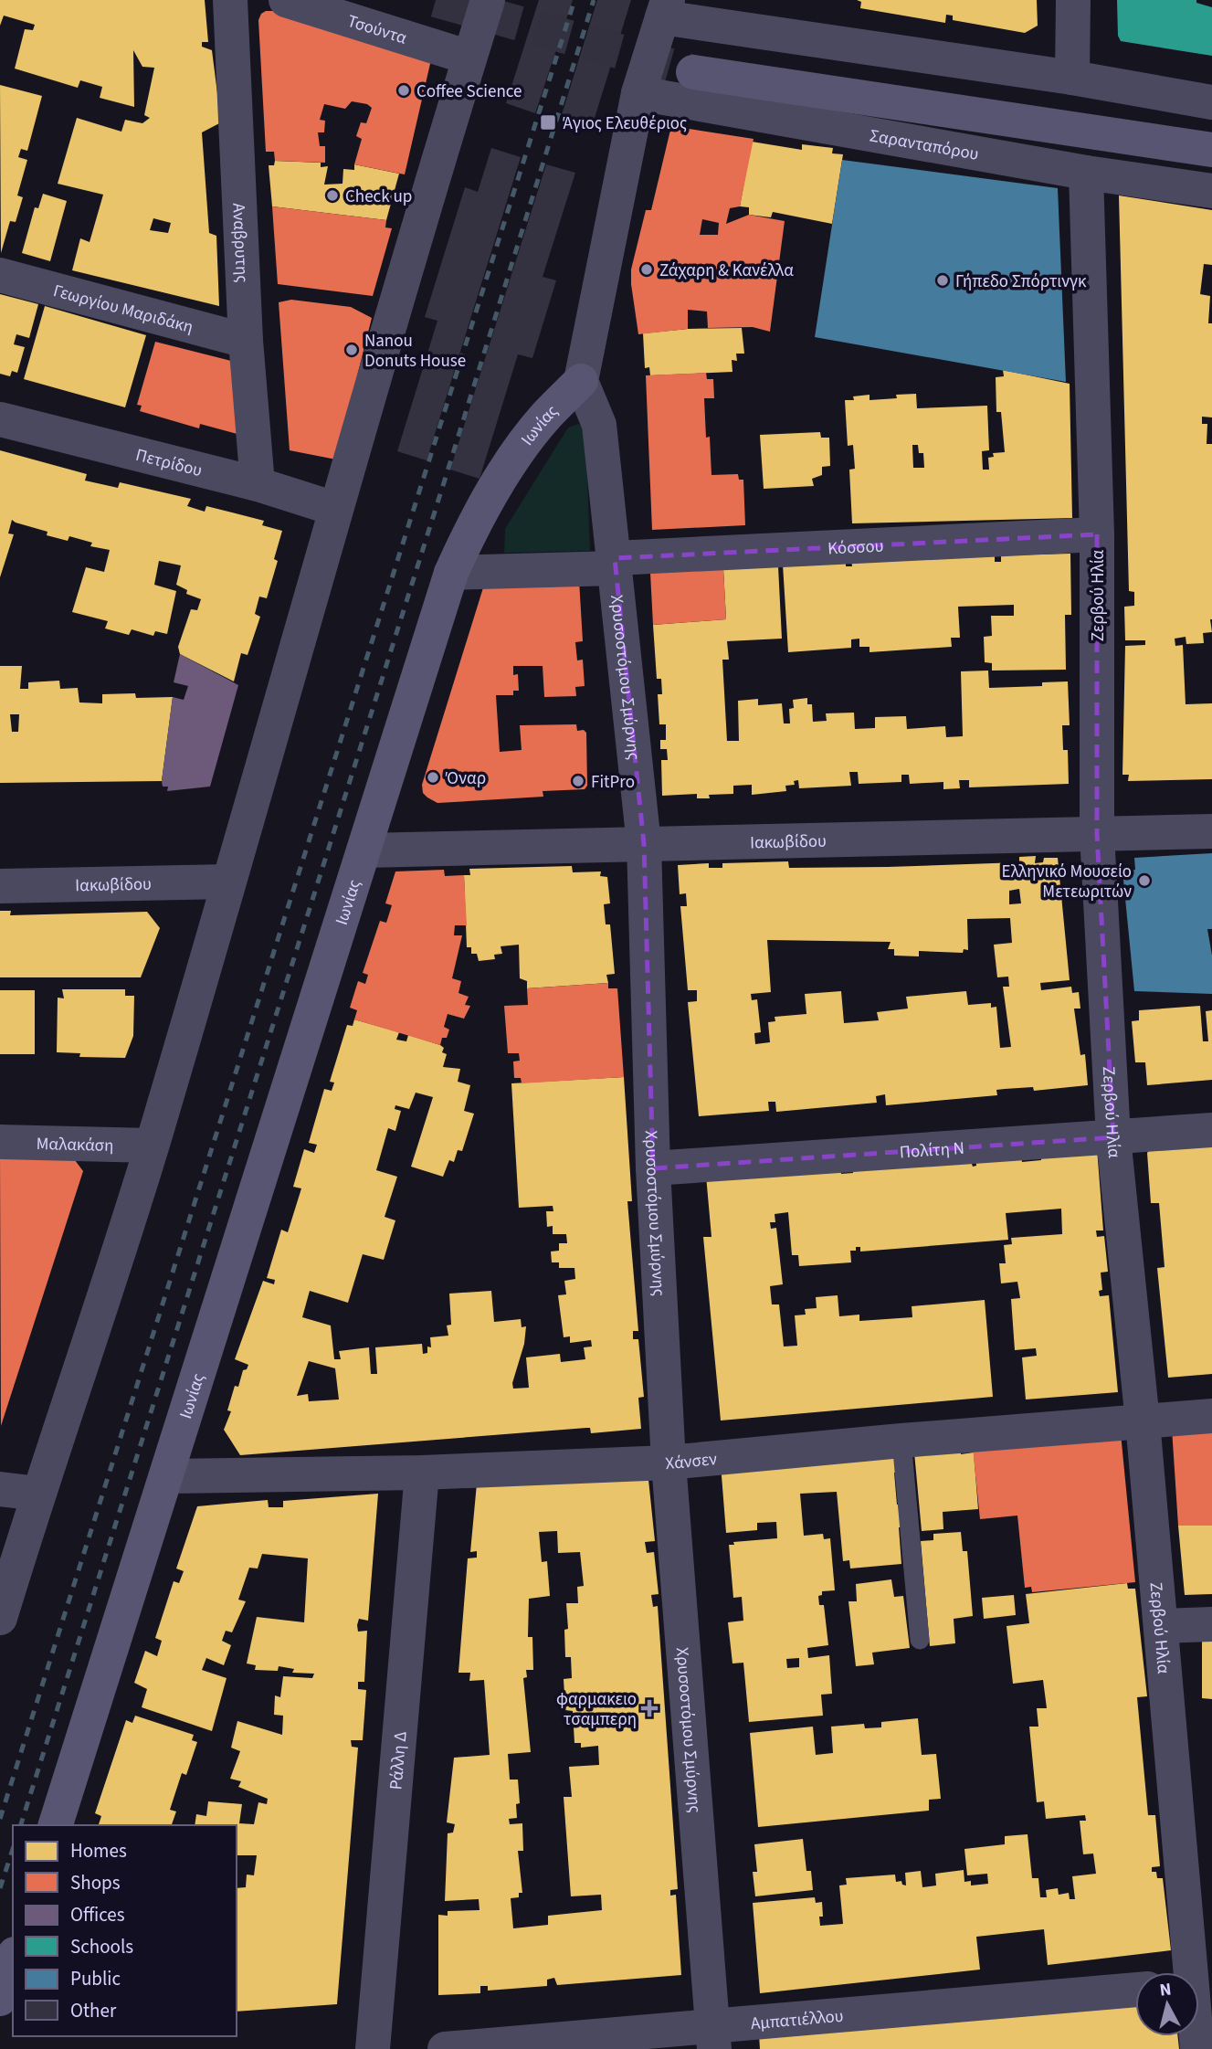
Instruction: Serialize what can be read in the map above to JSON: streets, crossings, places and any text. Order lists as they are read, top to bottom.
{
  "streets": {
    "street": [
      "Τσούντα",
      "Σαρανταπόρου",
      "Αναβρυτης",
      "Γεωργίου Μαριδάκη",
      "Ιωνίας",
      "Πετρίδου",
      "Κόσσου",
      "Ζερβού Ηλία",
      "Χρυσοστόμου Σμύρνης",
      "Ιακωβίδου",
      "Μαλακάση",
      "Πολίτη Ν",
      "Χάνσεν",
      "Ράλλη Δ",
      "Αμπατιέλλου"
    ]
  },
  "crossings": [
    ["Σαρανταπόρου", "Ζερβού Ηλία"],
    ["Αναβρυτης", "Γεωργίου Μαριδάκη"],
    ["Αναβρυτης", "Πετρίδου"],
    ["Ιωνίας", "Κόσσου"],
    ["Ιωνίας", "Χρυσοστόμου Σμύρνης"],
    ["Ιωνίας", "Ιακωβίδου"],
    ["Ιωνίας", "Χάνσεν"],
    ["Κόσσου", "Ζερβού Ηλία"],
    ["Κόσσου", "Χρυσοστόμου Σμύρνης"],
    ["Ζερβού Ηλία", "Ιακωβίδου"],
    ["Ζερβού Ηλία", "Πολίτη Ν"],
    ["Ζερβού Ηλία", "Χάνσεν"],
    ["Χρυσοστόμου Σμύρνης", "Ιακωβίδου"],
    ["Χρυσοστόμου Σμύρνης", "Πολίτη Ν"],
    ["Χρυσοστόμου Σμύρνης", "Χάνσεν"],
    ["Χρυσοστόμου Σμύρνης", "Αμπατιέλλου"],
    ["Χάνσεν", "Ράλλη Δ"]
  ],
  "places": {
    "other": [
      "Coffee Science",
      "Check up",
      "Ζάχαρη & Κανέλλα",
      "Γήπεδο Σπόρτινγκ",
      "Nanou Donuts House",
      "Όναρ",
      "FitPro",
      "Ελληνικό Μουσείο Μετεωριτών"
    ],
    "transit": ["Άγιος Ελευθέριος"],
    "health": ["φαρμακειο τσαμπερη"]
  },
  "legend": [
    "Homes",
    "Shops",
    "Offices",
    "Schools",
    "Public",
    "Other"
  ],
  "north": "top"
}
